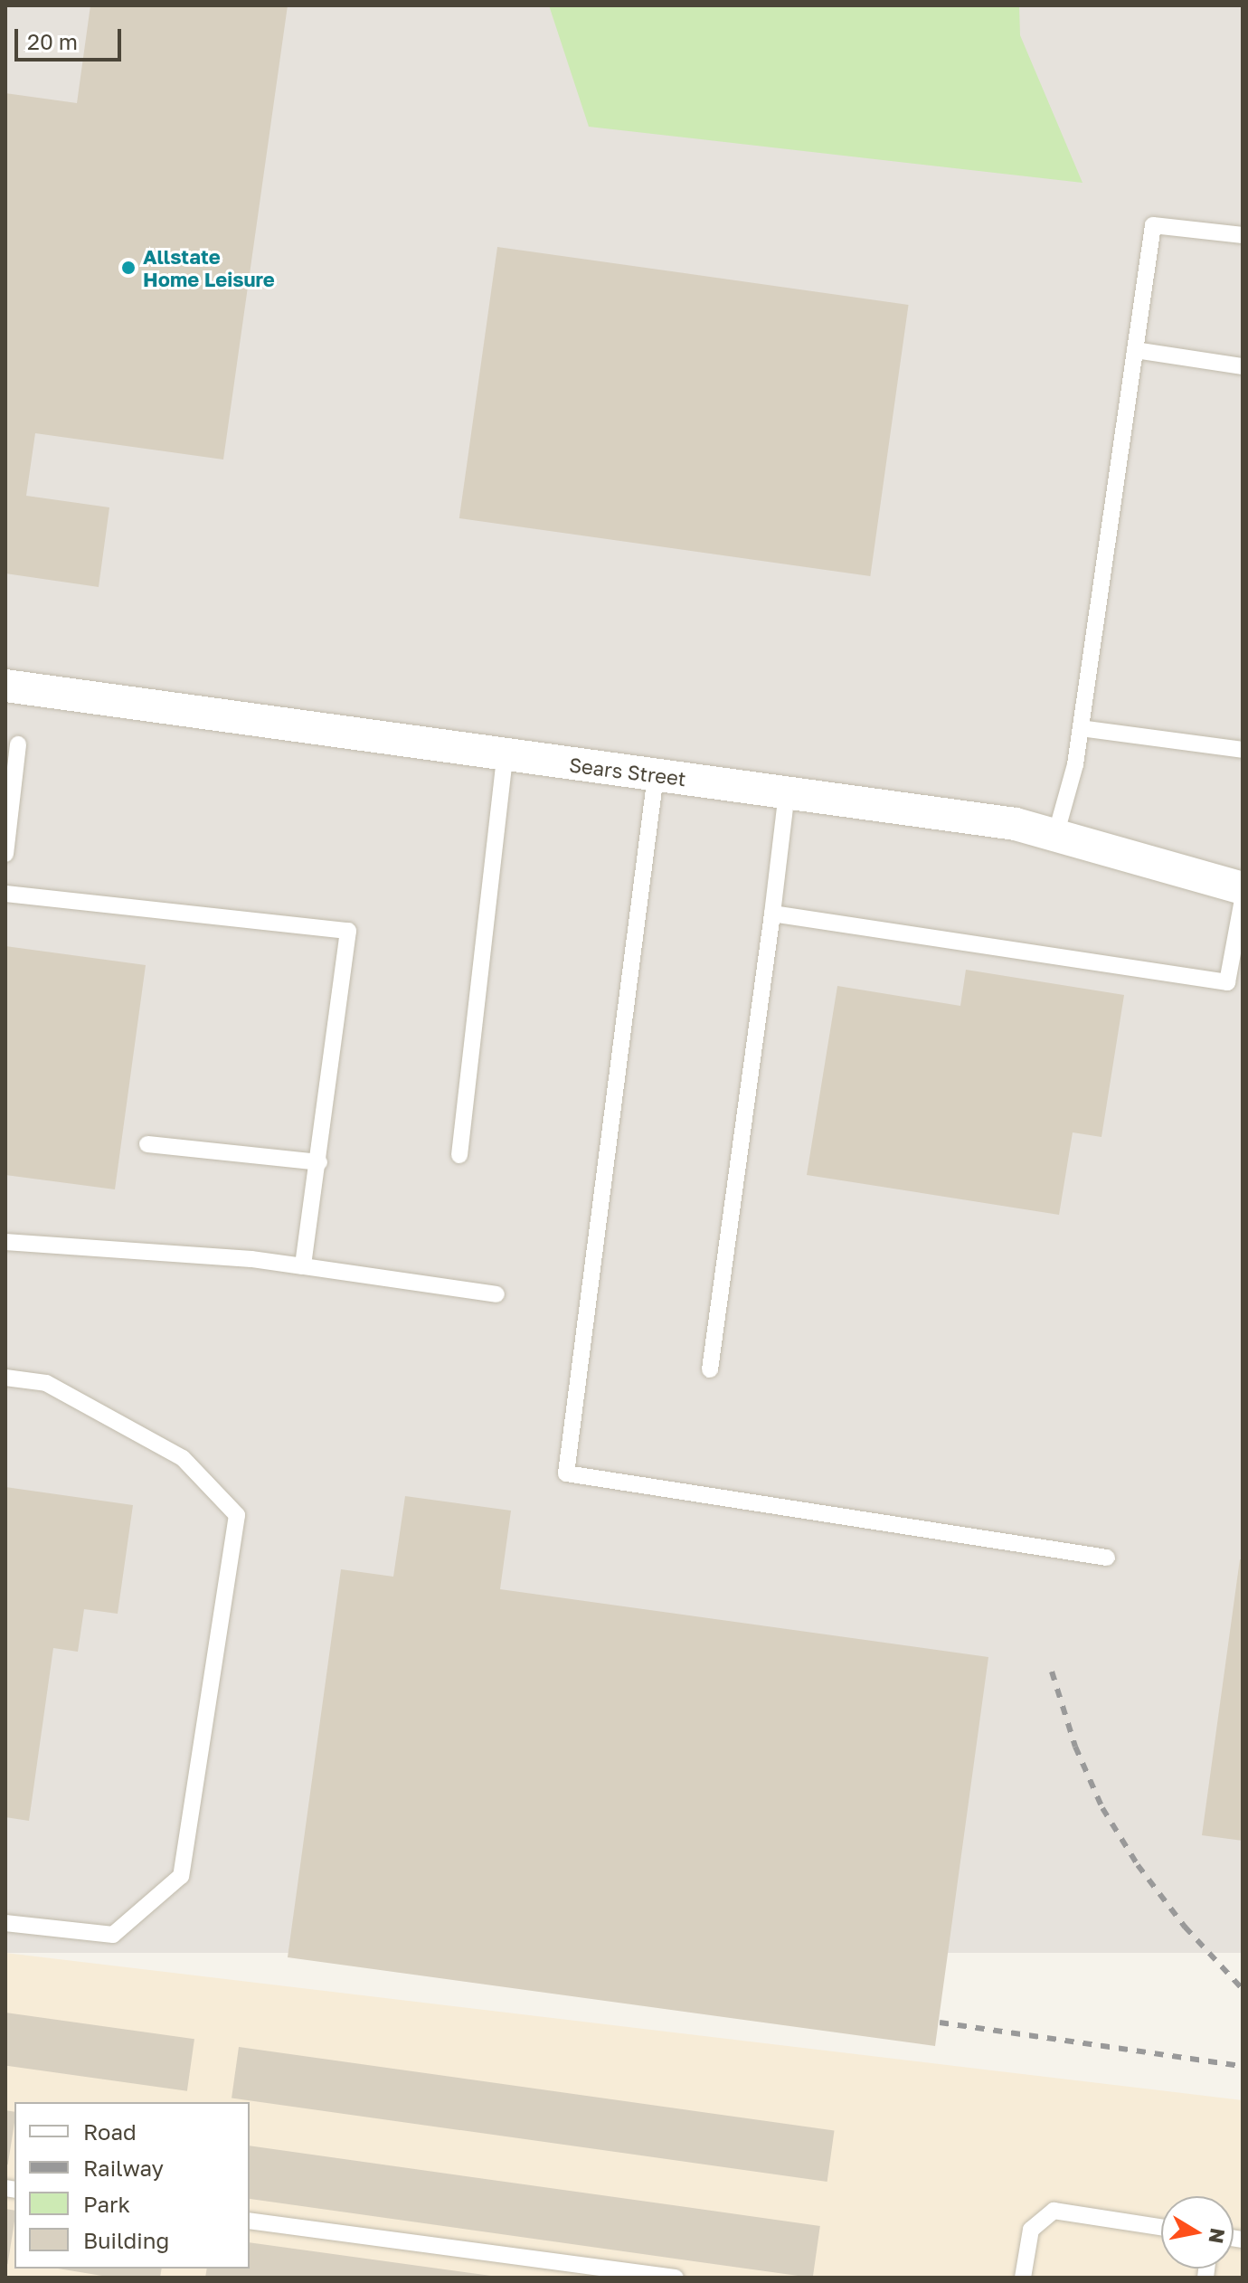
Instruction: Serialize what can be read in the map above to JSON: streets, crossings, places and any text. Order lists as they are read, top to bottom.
{
  "streets": {
    "street": ["Sears Street"]
  },
  "places": ["Allstate Home Leisure"],
  "legend": [
    "Road",
    "Railway",
    "Park",
    "Building"
  ],
  "scale_bar": "20 m",
  "north": "right"
}
